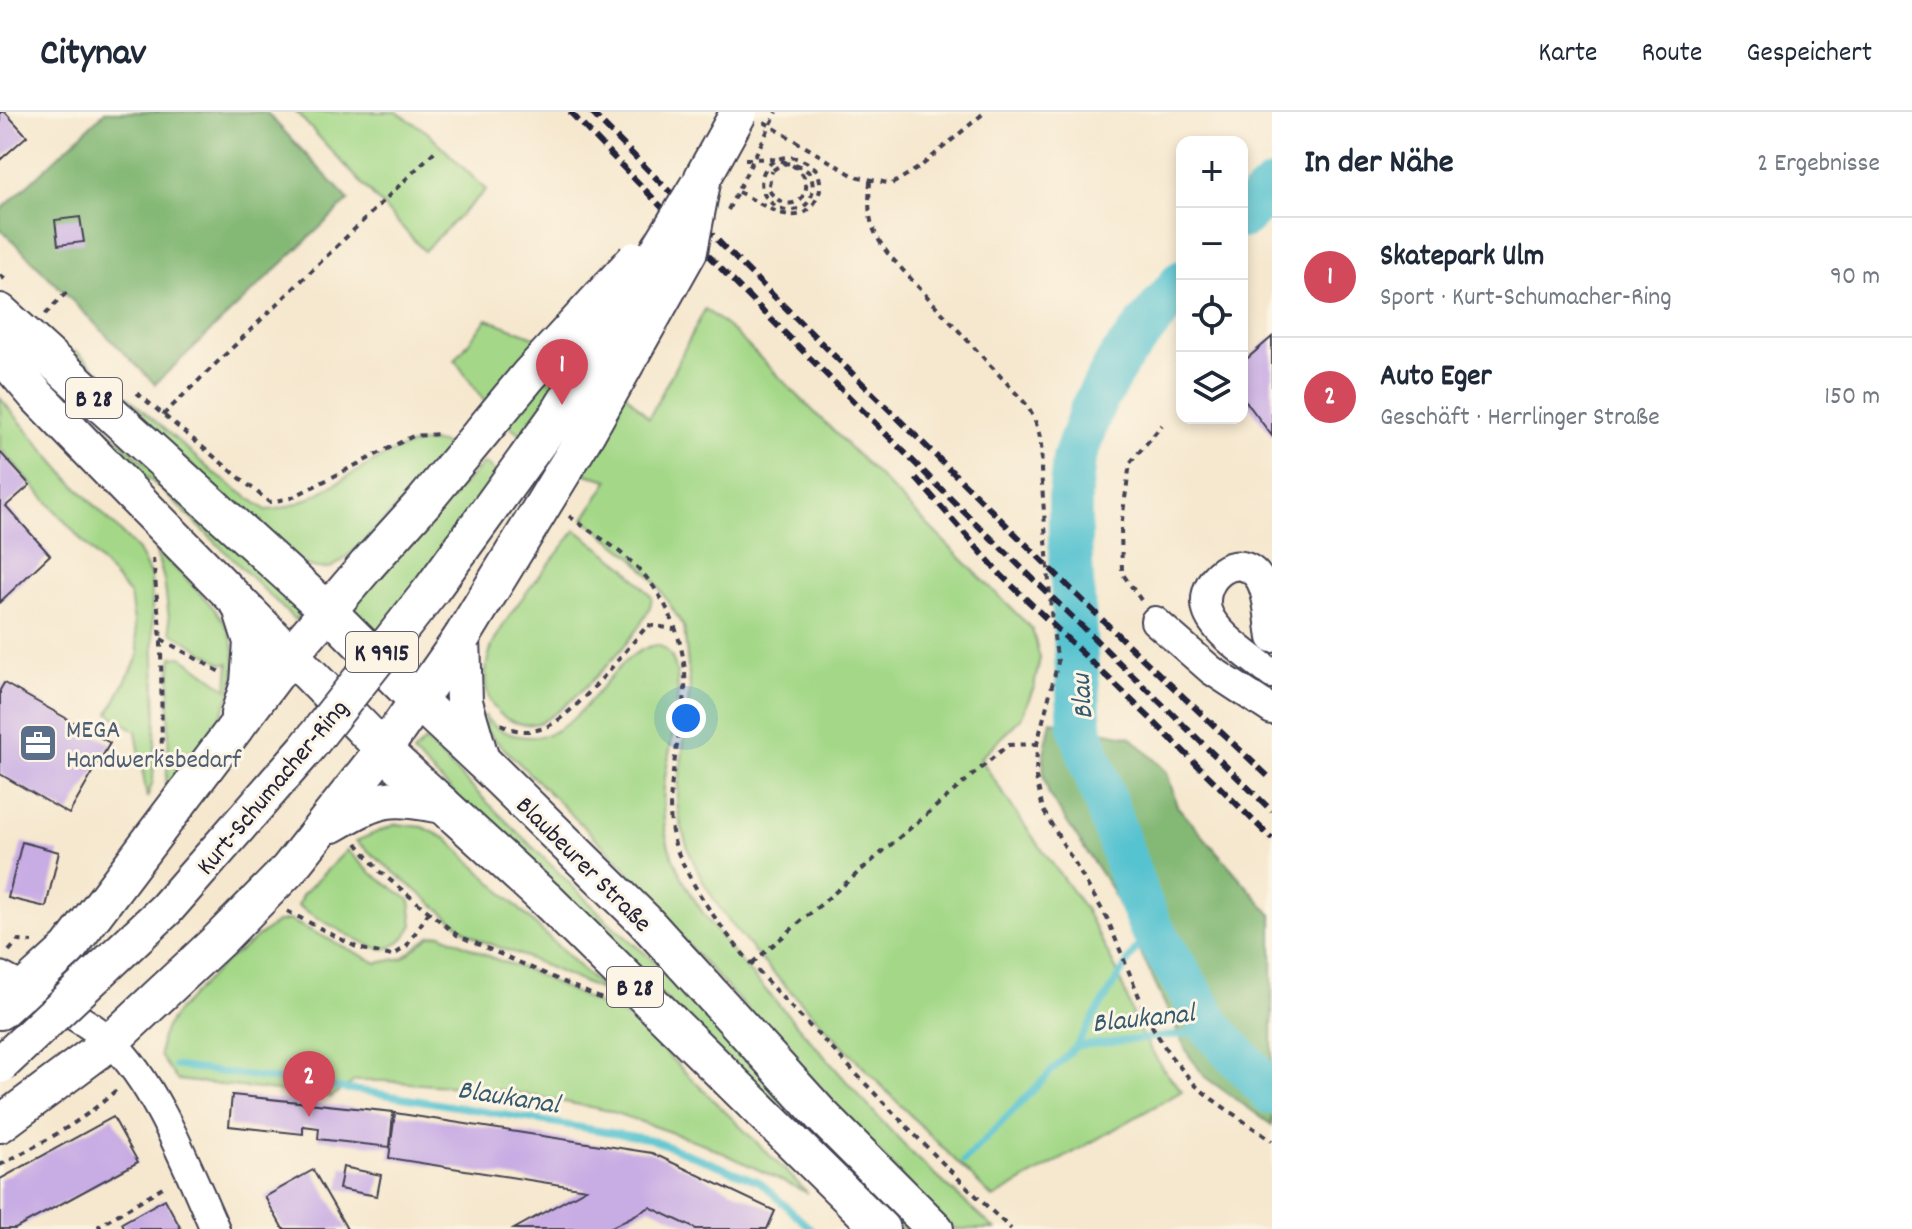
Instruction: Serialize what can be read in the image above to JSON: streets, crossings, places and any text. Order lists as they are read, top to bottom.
{
  "streets": {
    "main road": [
      "B 28",
      "K 9915",
      "Kurt-Schumacher-Ring",
      "Blaubeurer Straße"
    ]
  },
  "crossings": [
    ["B 28", "Blaubeurer Straße"]
  ],
  "water": ["Blau", "Blaukanal"],
  "places": {
    "office": ["MEGA Handwerksbedarf"]
  },
  "page": {
    "header": "Citynav",
    "nav": ["Karte", "Route", "Gespeichert"],
    "heading": ["In der Nähe", "2 Ergebnisse"],
    "map_buttons": ["+", "−"],
    "list": [
      {
        "mark": "1",
        "name": "Skatepark Ulm",
        "note": "Sport · Kurt-Schumacher-Ring",
        "value": "90 m"
      },
      {
        "mark": "2",
        "name": "Auto Eger",
        "note": "Geschäft · Herrlinger Straße",
        "value": "150 m"
      }
    ],
    "pins": ["1", "2"]
  }
}
